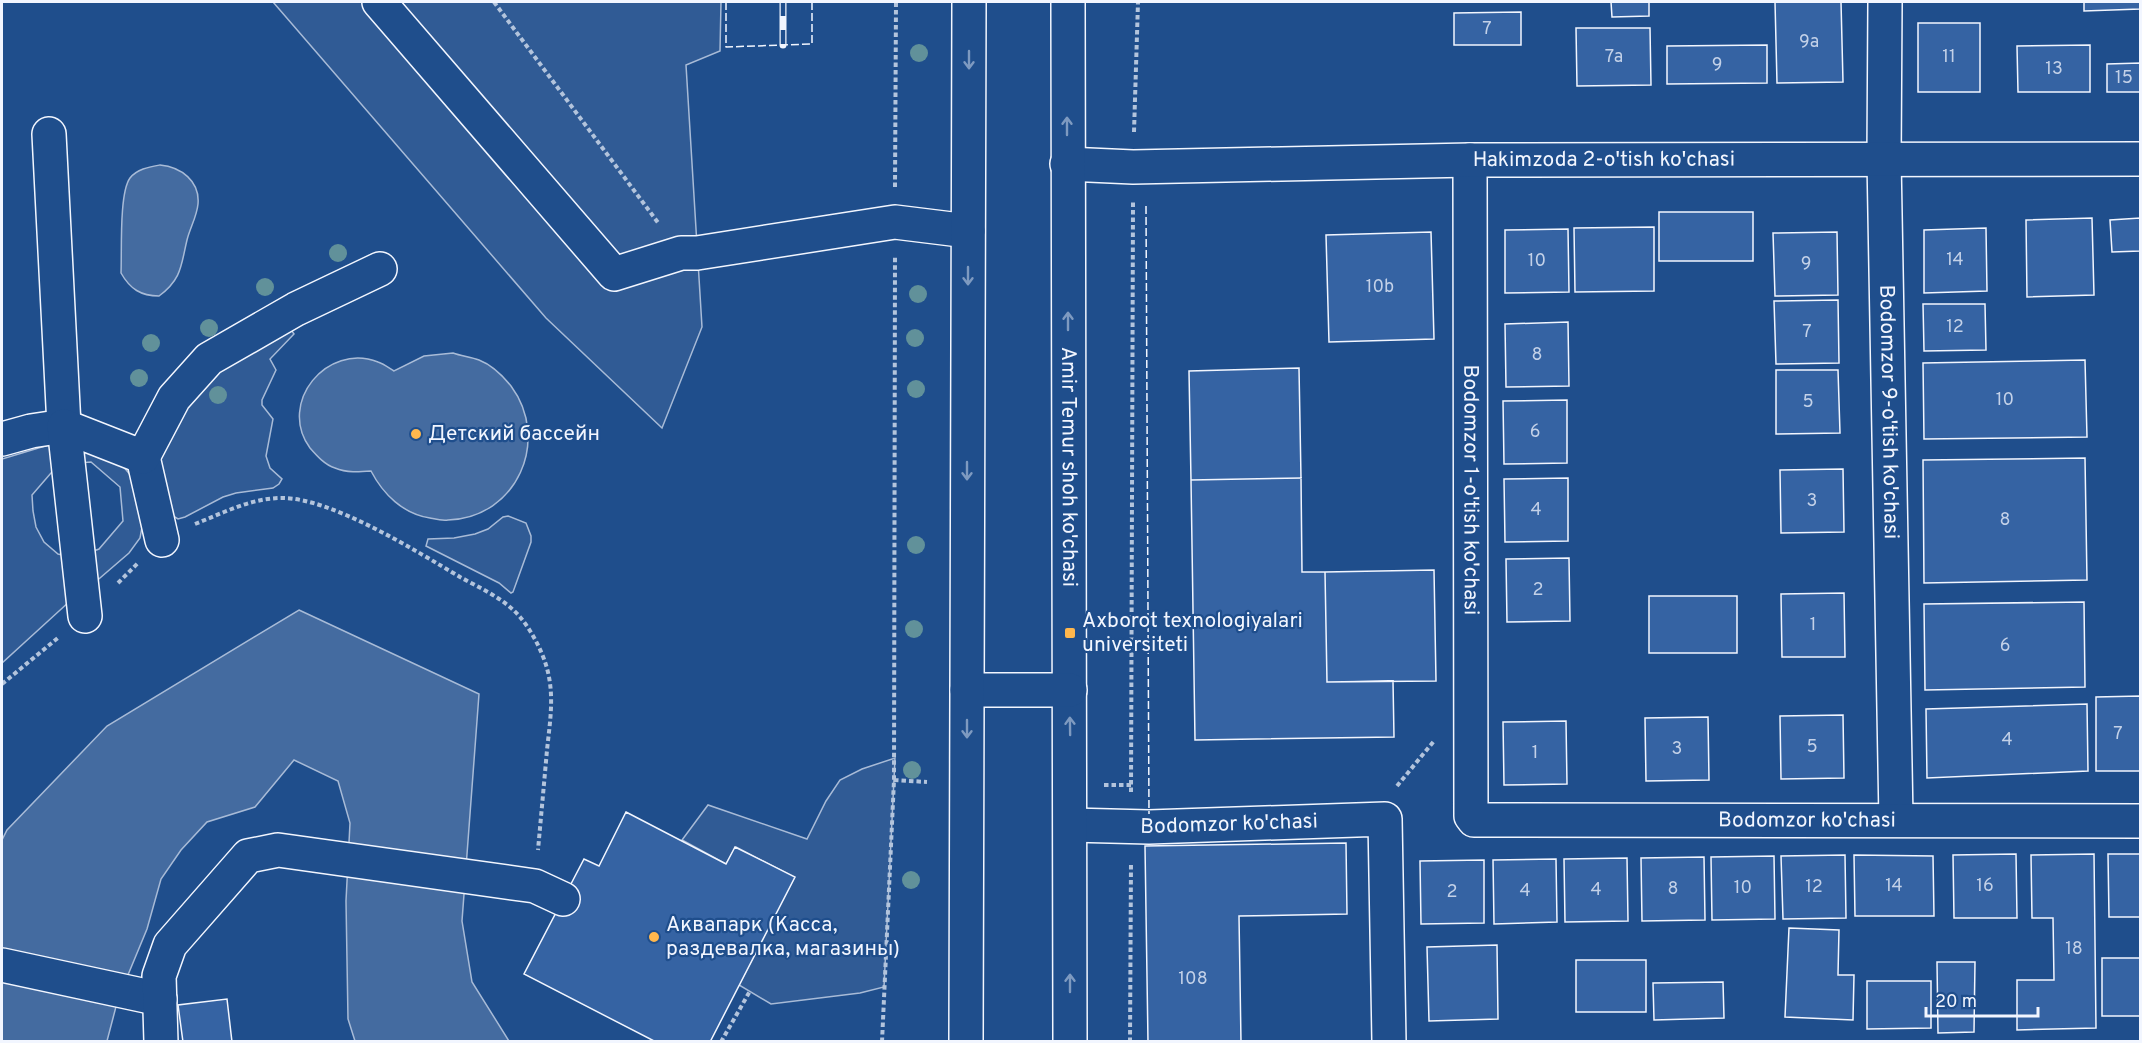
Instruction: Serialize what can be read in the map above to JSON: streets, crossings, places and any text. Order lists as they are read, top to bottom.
{
  "streets": {
    "street": [
      "Hakimzoda 2-o'tish ko'chasi",
      "Bodomzor 9-o'tish ko'chasi",
      "Amir Temur shoh ko'chasi",
      "Bodomzor 1-o'tish ko'chasi",
      "Bodomzor ko'chasi"
    ]
  },
  "crossings": [
    ["Hakimzoda 2-o'tish ko'chasi", "Bodomzor 9-o'tish ko'chasi"],
    ["Hakimzoda 2-o'tish ko'chasi", "Amir Temur shoh ko'chasi"],
    ["Hakimzoda 2-o'tish ko'chasi", "Bodomzor 1-o'tish ko'chasi"],
    ["Bodomzor 9-o'tish ko'chasi", "Bodomzor ko'chasi"],
    ["Amir Temur shoh ko'chasi", "Bodomzor ko'chasi"],
    ["Bodomzor 1-o'tish ko'chasi", "Bodomzor ko'chasi"]
  ],
  "places": {
    "other": ["Детский бассейн", "Аквапарк (Касса, раздевалка, магазины)"],
    "transit": ["Axborot texnologiyalari universiteti"]
  },
  "house_numbers": [
    "7",
    "9a",
    "7a",
    "11",
    "9",
    "13",
    "15",
    "14",
    "10",
    "9",
    "10b",
    "12",
    "7",
    "8",
    "10",
    "5",
    "6",
    "3",
    "4",
    "8",
    "2",
    "1",
    "6",
    "7",
    "4",
    "5",
    "3",
    "1",
    "14",
    "16",
    "12",
    "10",
    "8",
    "4",
    "4",
    "2",
    "18",
    "108"
  ],
  "scale_bar": "20 m"
}
